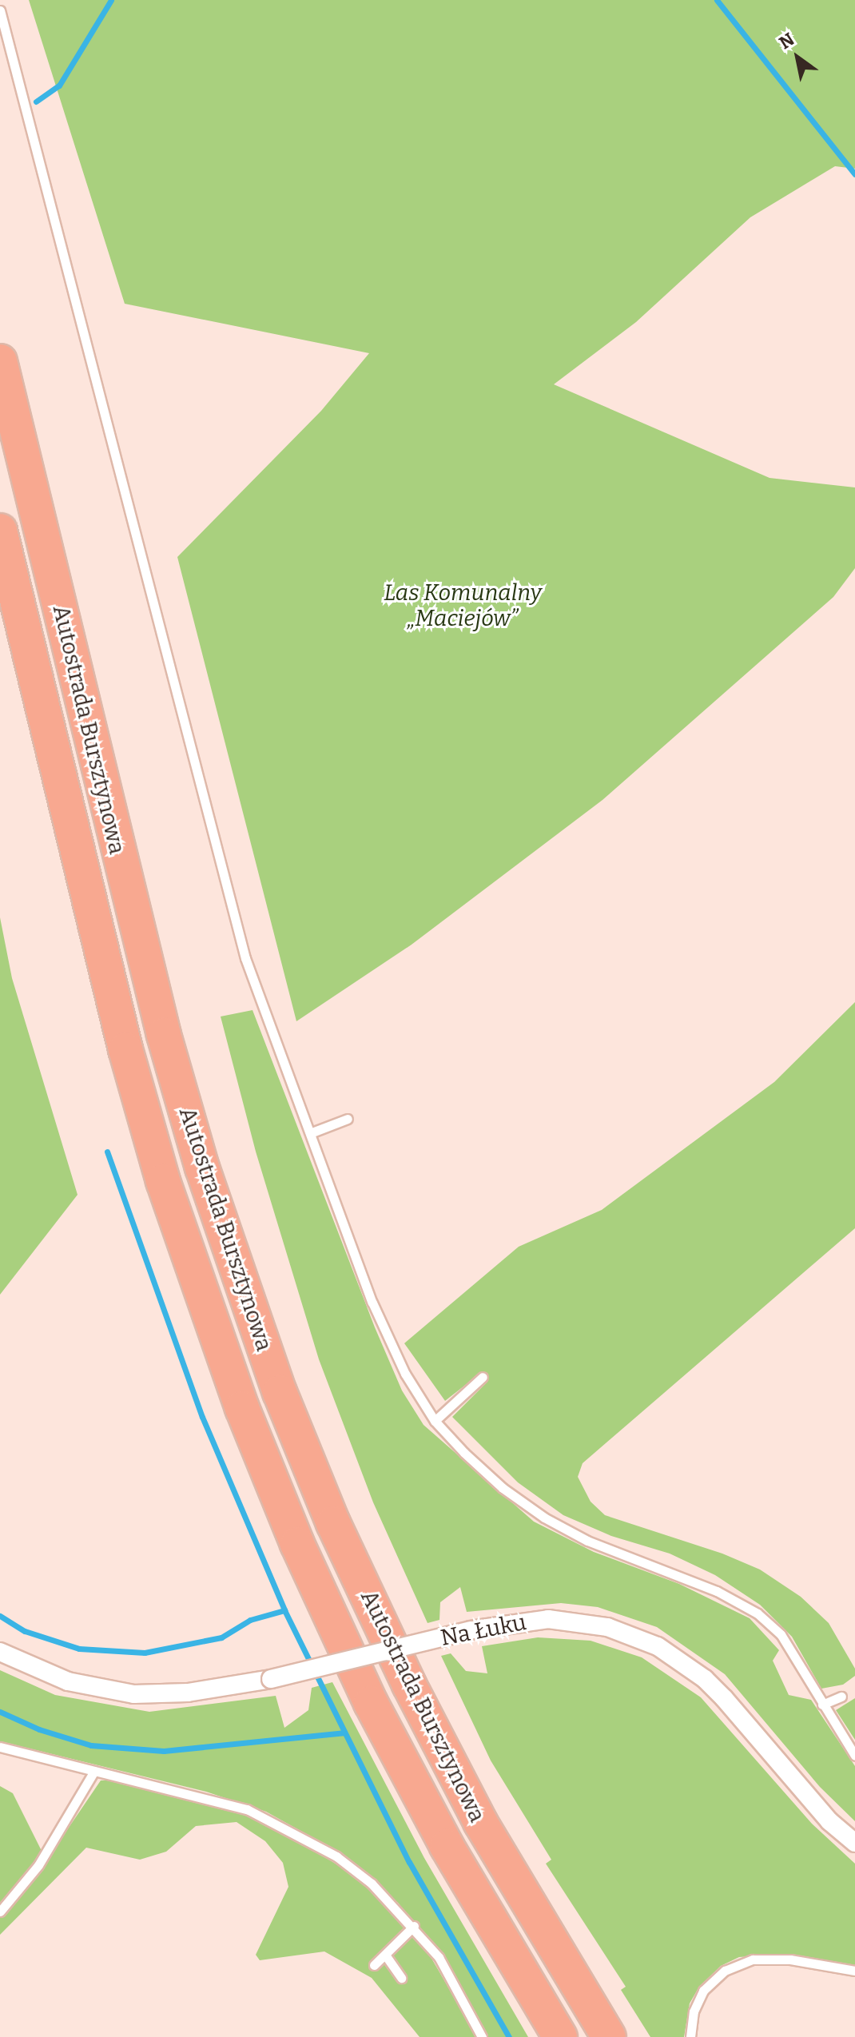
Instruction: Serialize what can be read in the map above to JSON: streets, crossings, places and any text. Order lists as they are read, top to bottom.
{
  "streets": {
    "highway": ["Autostrada Bursztynowa"],
    "street": ["Na Łuku"]
  },
  "parks": ["Las Komunalny „Maciejów”"],
  "north": "top left"
}
